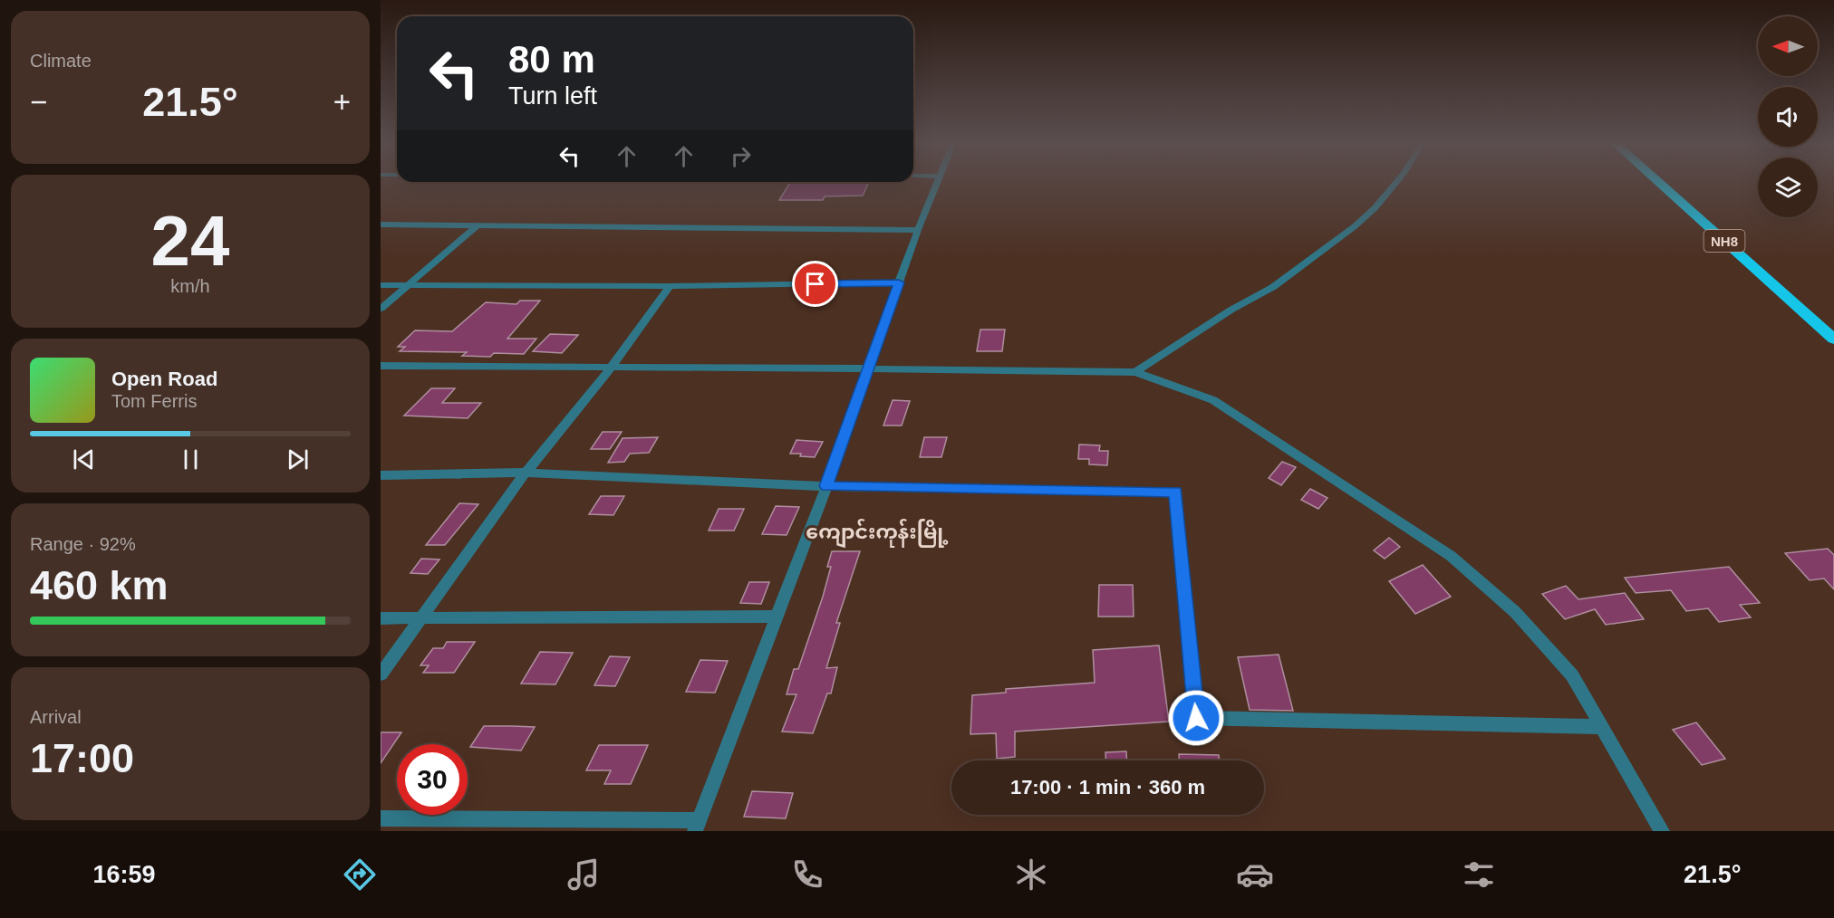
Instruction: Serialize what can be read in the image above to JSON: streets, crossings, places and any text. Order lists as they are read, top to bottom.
{
  "streets": {
    "highway": ["NH8"]
  },
  "districts": ["ကျောင်းကုန်းမြို့"],
  "north": "left",
  "page": {
    "tile": [
      "Climate",
      ["24", "km/h"],
      ["Range · 92%", "460 km"],
      ["Arrival", "17:00"]
    ],
    "turn": ["80 m", "Turn left"],
    "heat": ["−", "21.5°", "+"],
    "song": ["Open Road", "Tom Ferris"],
    "limit": "30",
    "trip": "17:00 · 1 min · 360 m",
    "tabs": ["16:59", "21.5°"]
  }
}
